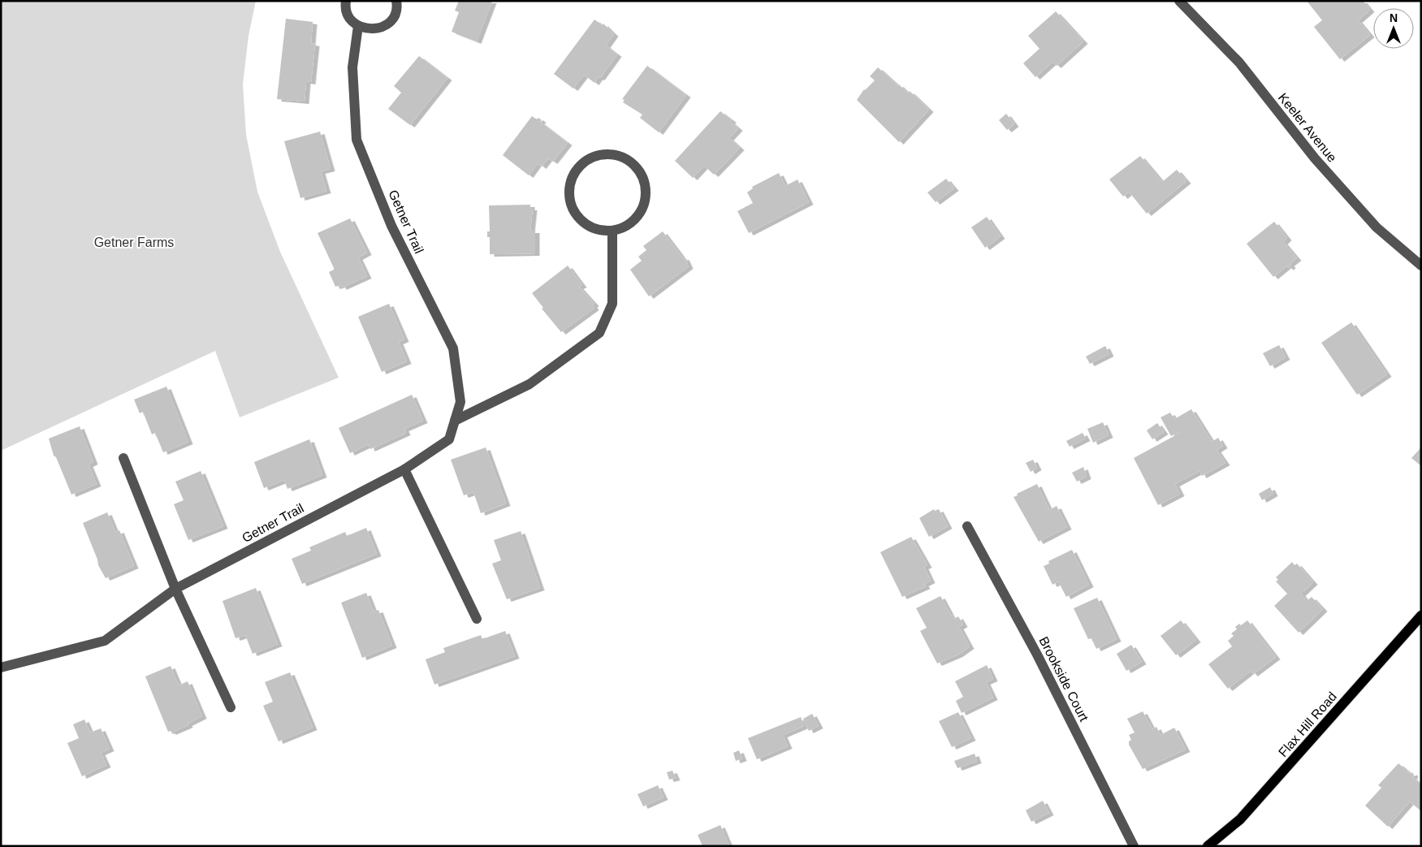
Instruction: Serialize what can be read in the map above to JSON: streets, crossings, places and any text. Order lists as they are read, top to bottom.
{
  "streets": {
    "main road": ["Flax Hill Road"],
    "street": ["Keeler Avenue", "Getner Trail", "Brookside Court"]
  },
  "parks": ["Getner Farms"],
  "north": "top"
}
